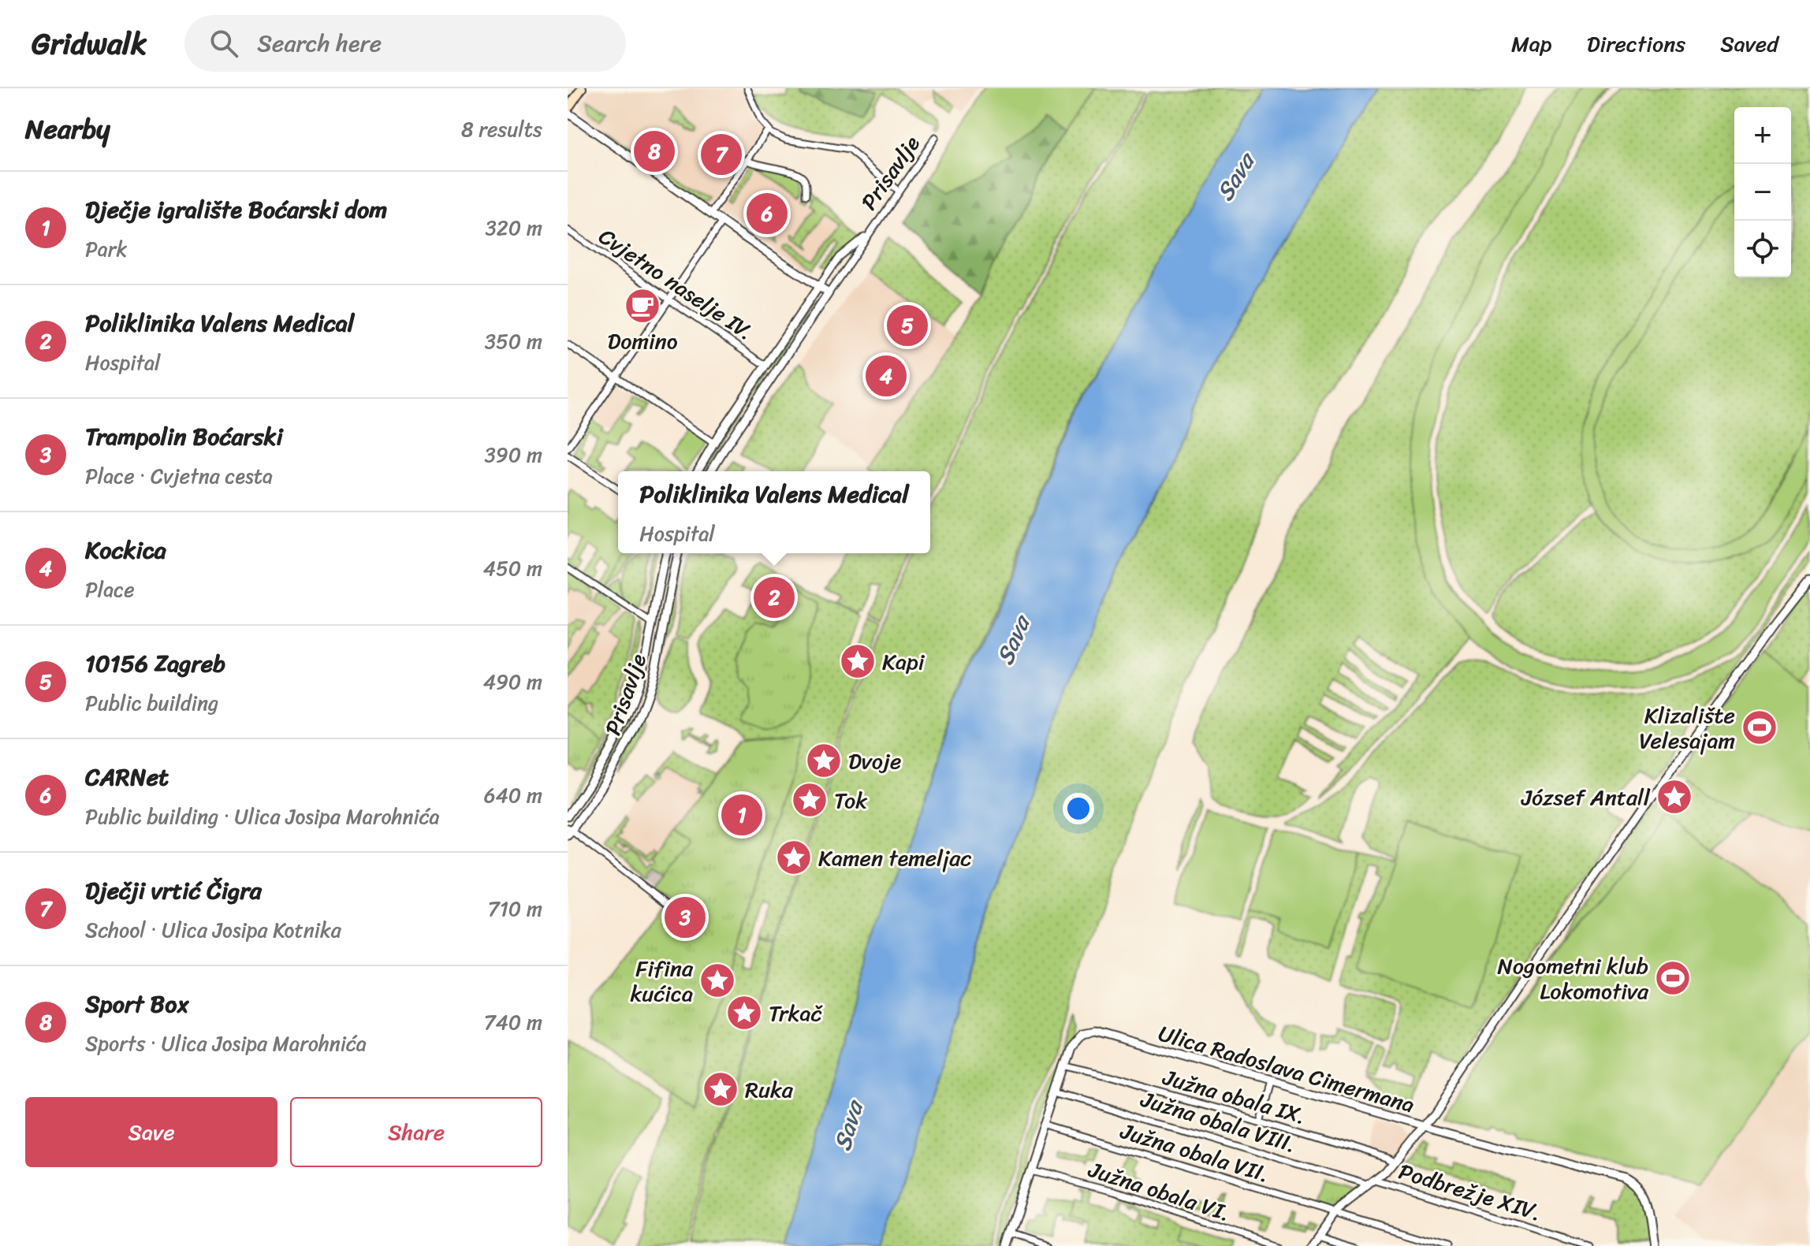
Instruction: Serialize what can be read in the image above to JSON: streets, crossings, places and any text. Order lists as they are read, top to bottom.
{
  "streets": {
    "street": [
      "Prisavlje",
      "Cvjetno naselje IV.",
      "Ulica Radoslava Cimermana",
      "Južna obala IX.",
      "Južna obala VIII.",
      "Južna obala VII.",
      "Južna obala VI.",
      "Podbrežje XIV."
    ]
  },
  "crossings": [
    ["Prisavlje", "Cvjetno naselje IV."],
    ["Ulica Radoslava Cimermana", "Južna obala IX."],
    ["Ulica Radoslava Cimermana", "Južna obala VIII."],
    ["Ulica Radoslava Cimermana", "Južna obala VII."],
    ["Ulica Radoslava Cimermana", "Južna obala VI."]
  ],
  "water": ["Sava"],
  "places": {
    "cafe": ["Domino"],
    "place": [
      "Kapi",
      "Dvoje",
      "József Antall",
      "Tok",
      "Kamen temeljac",
      "Fifina kućica",
      "Trkač",
      "Ruka"
    ],
    "sports": ["Klizalište Velesajam", "Nogometni klub Lokomotiva"]
  },
  "page": {
    "header": "Gridwalk",
    "search": "Search here",
    "nav": ["Map", "Directions", "Saved"],
    "heading": ["Nearby", "8 results"],
    "map_buttons": ["+", "−"],
    "pins": [
      "8",
      "7",
      "6",
      "5",
      "4",
      "2",
      "1",
      "3"
    ],
    "list": [
      {
        "mark": "1",
        "name": "Dječje igralište Boćarski dom",
        "note": "Park",
        "value": "320 m"
      },
      {
        "mark": "2",
        "name": "Poliklinika Valens Medical",
        "note": "Hospital",
        "value": "350 m"
      },
      {
        "mark": "3",
        "name": "Trampolin Boćarski",
        "note": "Place · Cvjetna cesta",
        "value": "390 m"
      },
      {
        "mark": "4",
        "name": "Kockica",
        "note": "Place",
        "value": "450 m"
      },
      {
        "mark": "5",
        "name": "10156 Zagreb",
        "note": "Public building",
        "value": "490 m"
      },
      {
        "mark": "6",
        "name": "CARNet",
        "note": "Public building · Ulica Josipa Marohnića",
        "value": "640 m"
      },
      {
        "mark": "7",
        "name": "Dječji vrtić Čigra",
        "note": "School · Ulica Josipa Kotnika",
        "value": "710 m"
      },
      {
        "mark": "8",
        "name": "Sport Box",
        "note": "Sports · Ulica Josipa Marohnića",
        "value": "740 m"
      }
    ],
    "popup": ["Poliklinika Valens Medical", "Hospital"],
    "buttons": ["Save", "Share"]
  }
}
